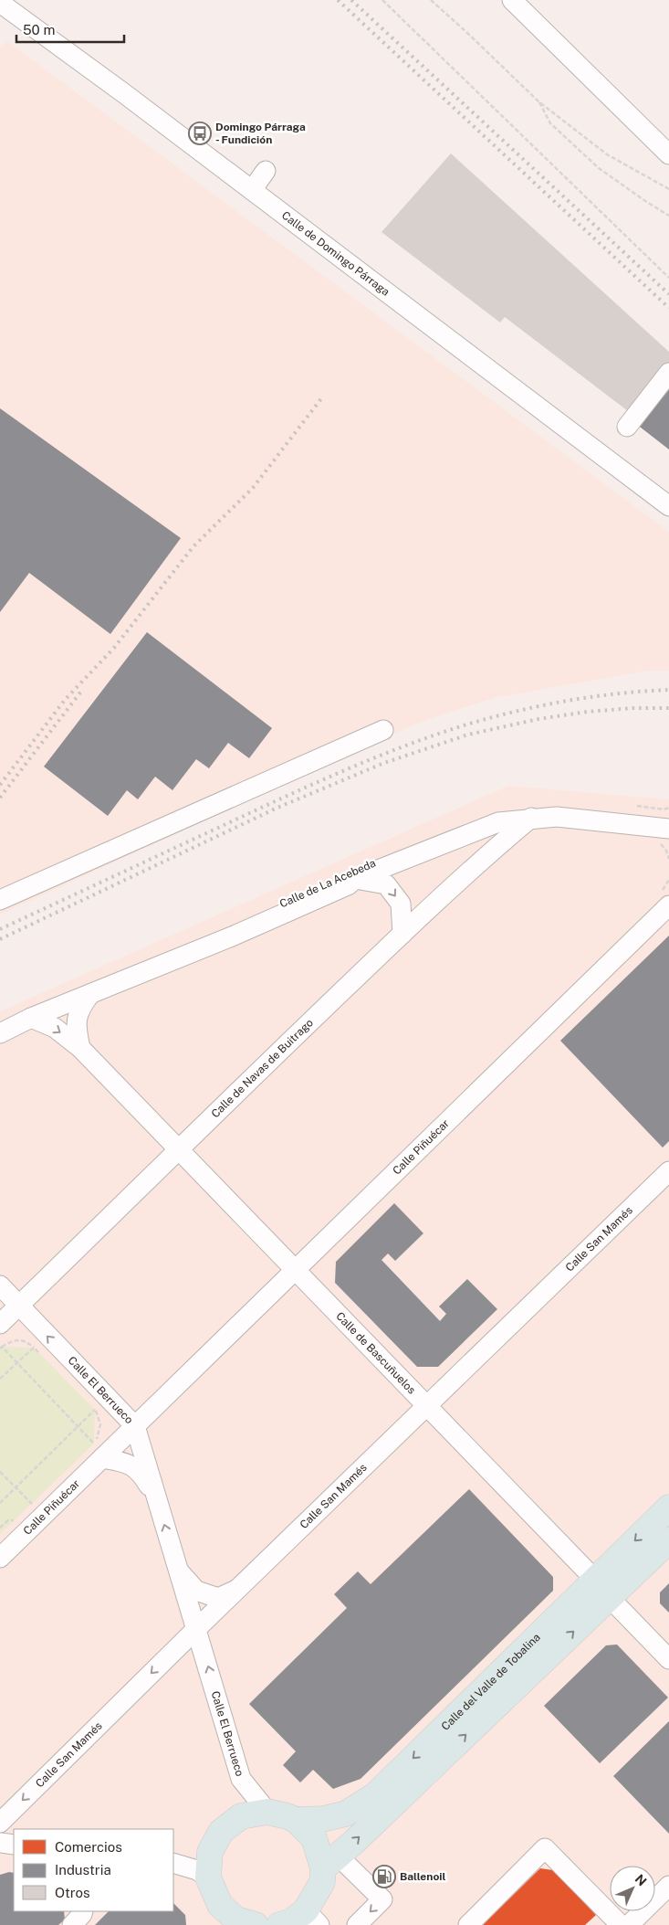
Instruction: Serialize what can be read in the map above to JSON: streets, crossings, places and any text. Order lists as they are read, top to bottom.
{
  "streets": {
    "main road": ["Calle del Valle de Tobalina"],
    "street": [
      "Calle de Domingo Párraga",
      "Calle de La Acebeda",
      "Calle de Navas de Buitrago",
      "Calle Piñuécar",
      "Calle San Mamés",
      "Calle de Bascuñuelos",
      "Calle El Berrueco"
    ]
  },
  "crossings": [
    ["Calle de La Acebeda", "Calle de Navas de Buitrago"],
    ["Calle de La Acebeda", "Calle de Bascuñuelos"],
    ["Calle de Navas de Buitrago", "Calle de Bascuñuelos"],
    ["Calle de Navas de Buitrago", "Calle El Berrueco"],
    ["Calle Piñuécar", "Calle de Bascuñuelos"],
    ["Calle Piñuécar", "Calle El Berrueco"],
    ["Calle San Mamés", "Calle de Bascuñuelos"],
    ["Calle San Mamés", "Calle El Berrueco"],
    ["Calle de Bascuñuelos", "Calle del Valle de Tobalina"]
  ],
  "one_way": ["Calle El Berrueco"],
  "places": {
    "bus stop": ["Domingo Párraga - Fundición"],
    "fuel station": ["Ballenoil"]
  },
  "legend": ["Comercios", "Industria", "Otros"],
  "scale_bar": "50 m",
  "north": "top right"
}
